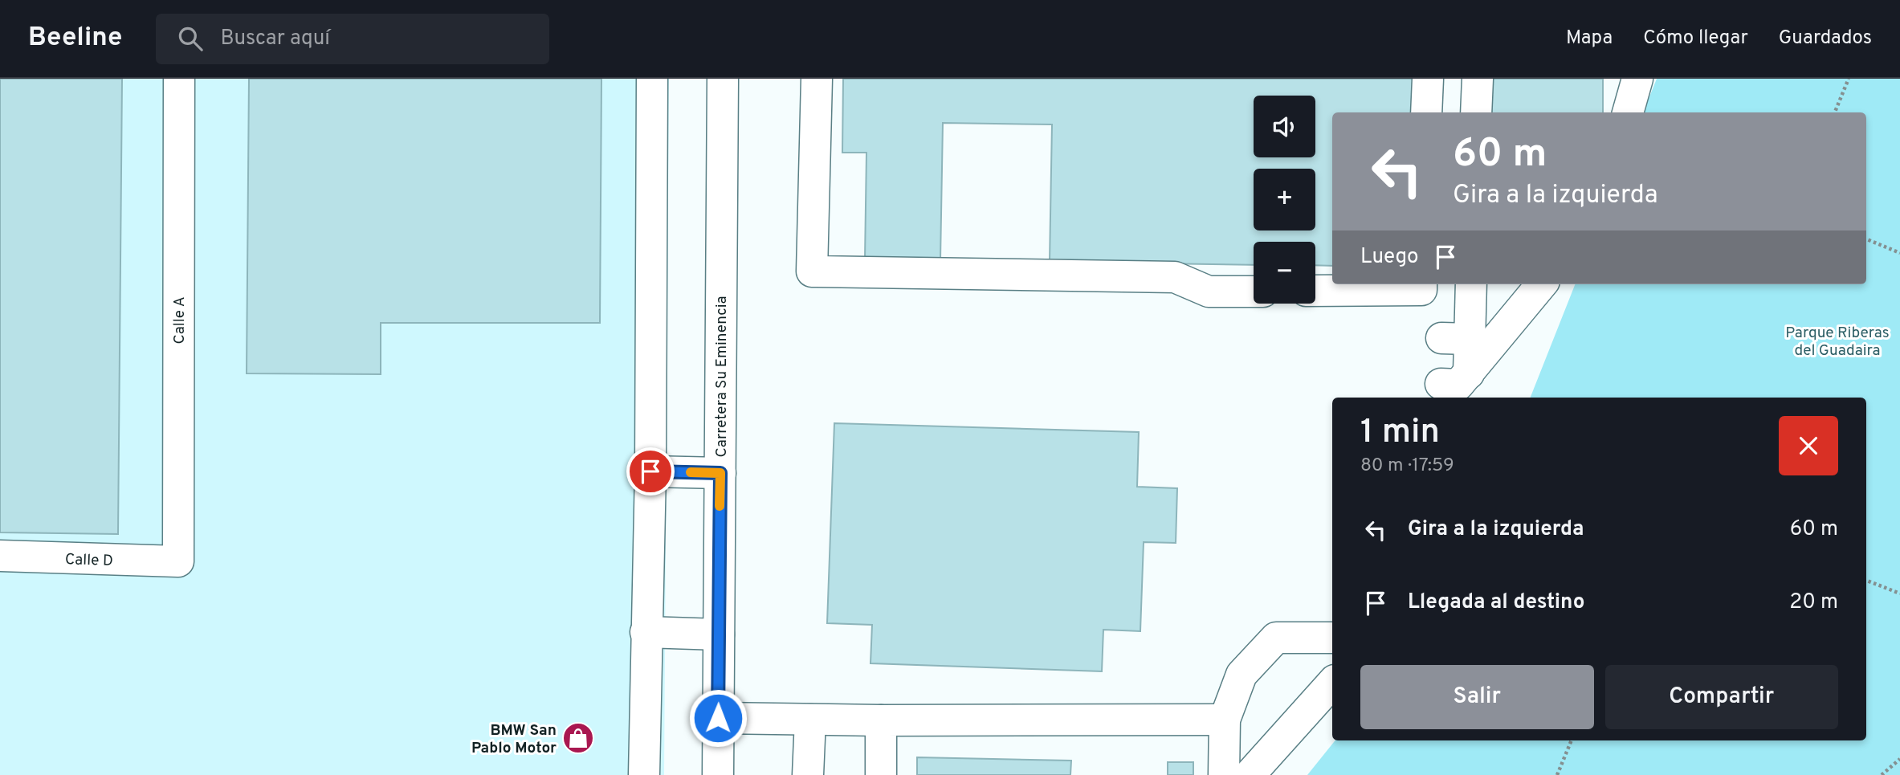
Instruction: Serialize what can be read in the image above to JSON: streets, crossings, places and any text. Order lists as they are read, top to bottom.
{
  "streets": {
    "street": ["Calle A", "Carretera Su Eminencia", "Calle D"]
  },
  "crossings": [
    ["Calle A", "Calle D"]
  ],
  "parks": ["Parque Riberas del Guadaira"],
  "places": {
    "shop": ["BMW San Pablo Motor"]
  },
  "page": {
    "header": "Beeline",
    "search": "Buscar aquí",
    "nav": ["Mapa", "Cómo llegar", "Guardados"],
    "map_buttons": ["+", "−"],
    "turn": ["60 m", "Gira a la izquierda"],
    "then": "Luego",
    "heading": ["1 min", "80 m · 17:59"],
    "list": [
      {
        "name": "Gira a la izquierda",
        "value": "60 m"
      },
      {
        "name": "Llegada al destino",
        "value": "20 m"
      }
    ],
    "buttons": ["Salir", "Compartir"]
  }
}
